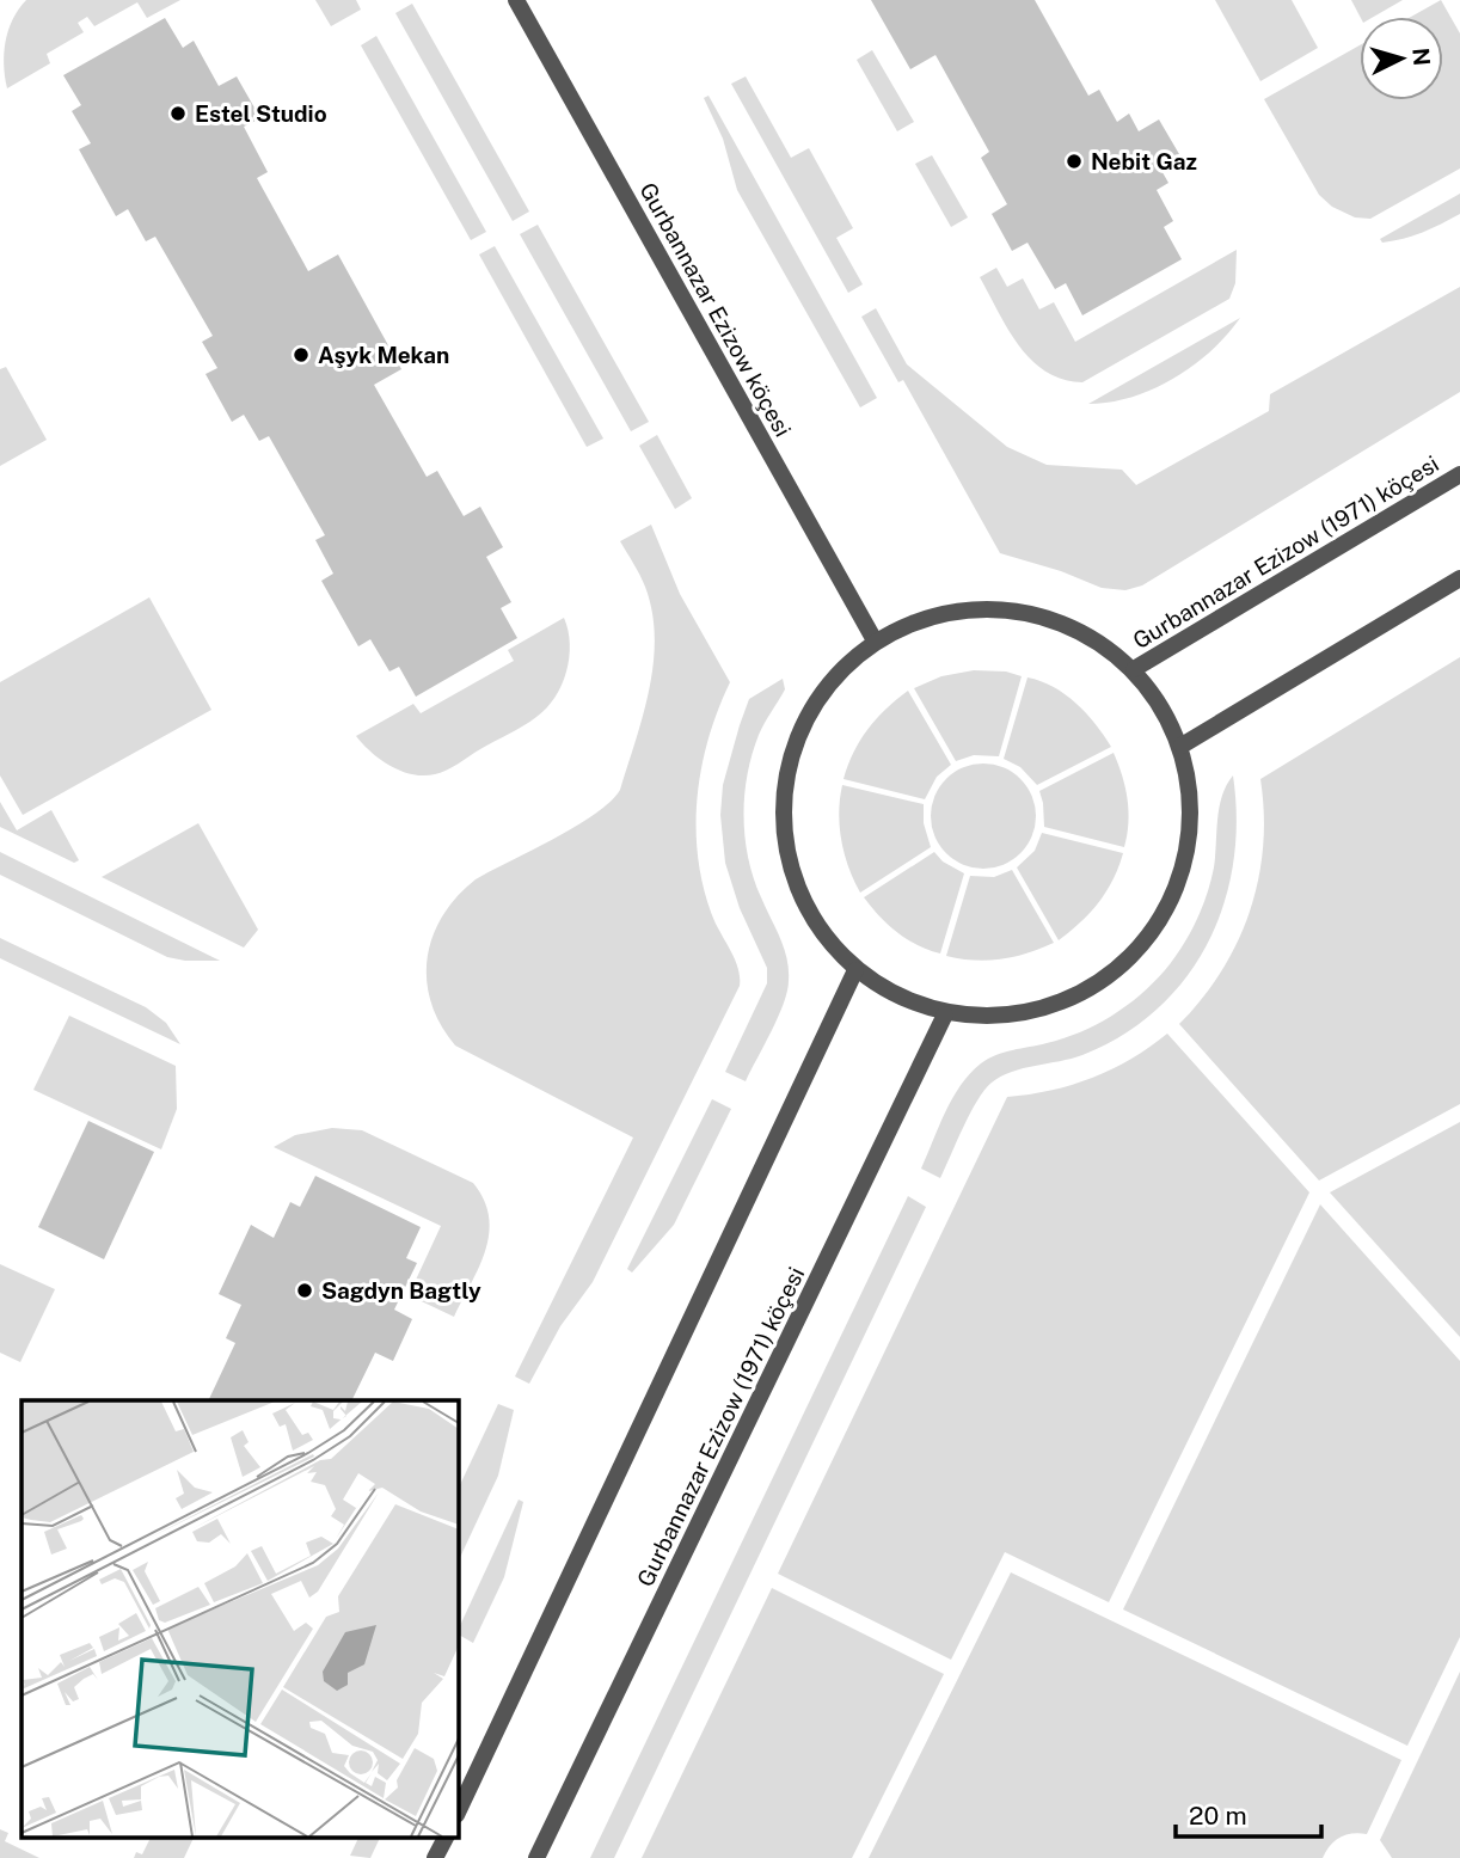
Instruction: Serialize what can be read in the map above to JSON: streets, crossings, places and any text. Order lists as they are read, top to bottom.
{
  "streets": {
    "street": ["Gurbannazar Ezizow köçesi", "Gurbannazar Ezizow (1971) köçesi"]
  },
  "places": [
    "Estel Studio",
    "Nebit Gaz",
    "Aşyk Mekan",
    "Sagdyn Bagtly"
  ],
  "scale_bar": "20 m",
  "north": "right"
}
